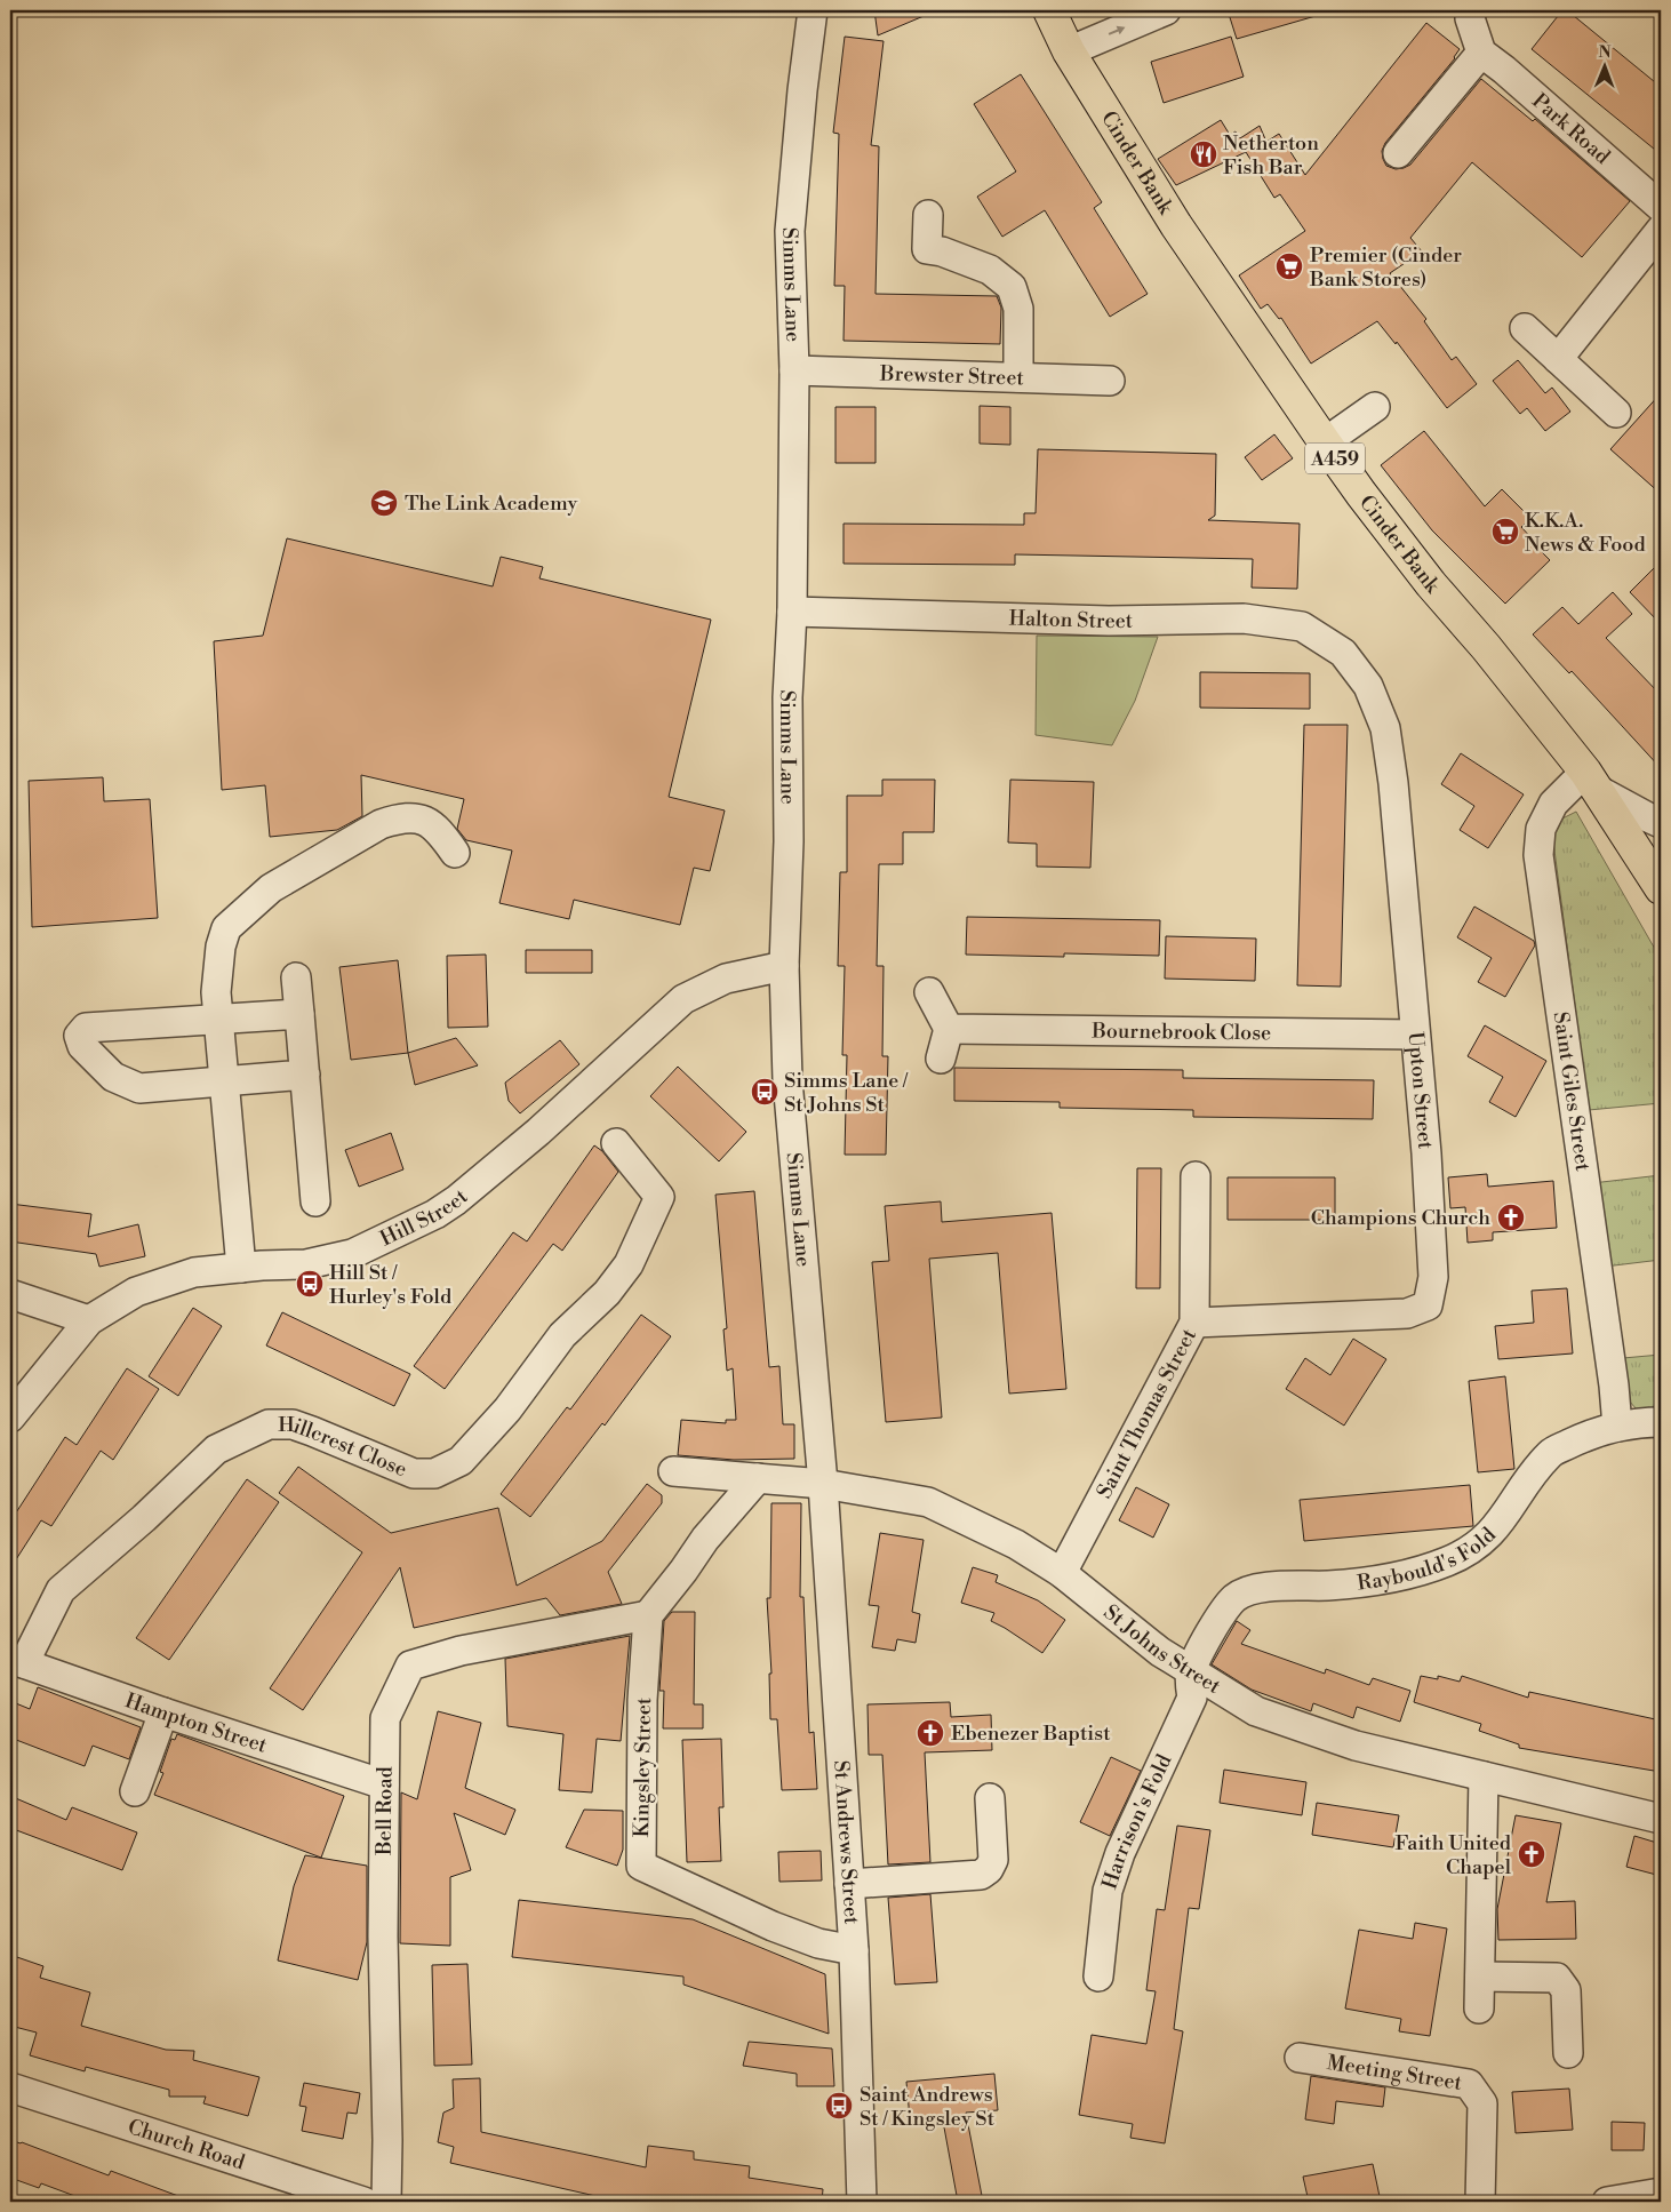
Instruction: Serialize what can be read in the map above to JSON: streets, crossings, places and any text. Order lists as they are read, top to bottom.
{
  "streets": {
    "main road": ["Cinder Bank", "A459"],
    "street": [
      "Park Road",
      "Simms Lane",
      "Brewster Street",
      "Halton Street",
      "Bournebrook Close",
      "Upton Street",
      "Saint Giles Street",
      "Hill Street",
      "Saint Thomas Street",
      "Hillcrest Close",
      "Raybould's Fold",
      "St Johns Street",
      "Hampton Street",
      "Kingsley Street",
      "Bell Road",
      "Harrison's Fold",
      "St Andrews Street",
      "Meeting Street",
      "Church Road"
    ]
  },
  "crossings": [
    ["Cinder Bank", "Saint Giles Street"],
    ["Simms Lane", "Brewster Street"],
    ["Simms Lane", "Halton Street"],
    ["Simms Lane", "Hill Street"],
    ["Simms Lane", "St Johns Street"],
    ["Simms Lane", "St Andrews Street"],
    ["Halton Street", "Upton Street"],
    ["Bournebrook Close", "Upton Street"],
    ["Upton Street", "Saint Thomas Street"],
    ["Saint Giles Street", "Raybould's Fold"],
    ["Saint Thomas Street", "St Johns Street"],
    ["Hillcrest Close", "Hampton Street"],
    ["Raybould's Fold", "St Johns Street"],
    ["Raybould's Fold", "Harrison's Fold"],
    ["St Johns Street", "Harrison's Fold"],
    ["St Johns Street", "St Andrews Street"],
    ["Hampton Street", "Bell Road"],
    ["Kingsley Street", "Bell Road"],
    ["Kingsley Street", "St Andrews Street"]
  ],
  "places": {
    "restaurant": ["Netherton Fish Bar"],
    "supermarket": ["Premier (Cinder Bank Stores)", "K.K.A. News & Food"],
    "school or university": ["The Link Academy"],
    "bus stop": ["Simms Lane / St Johns St", "Hill St / Hurley's Fold", "Saint Andrews St / Kingsley St"],
    "church": ["Champions Church", "Ebenezer Baptist", "Faith United Chapel"]
  },
  "north": "top"
}
